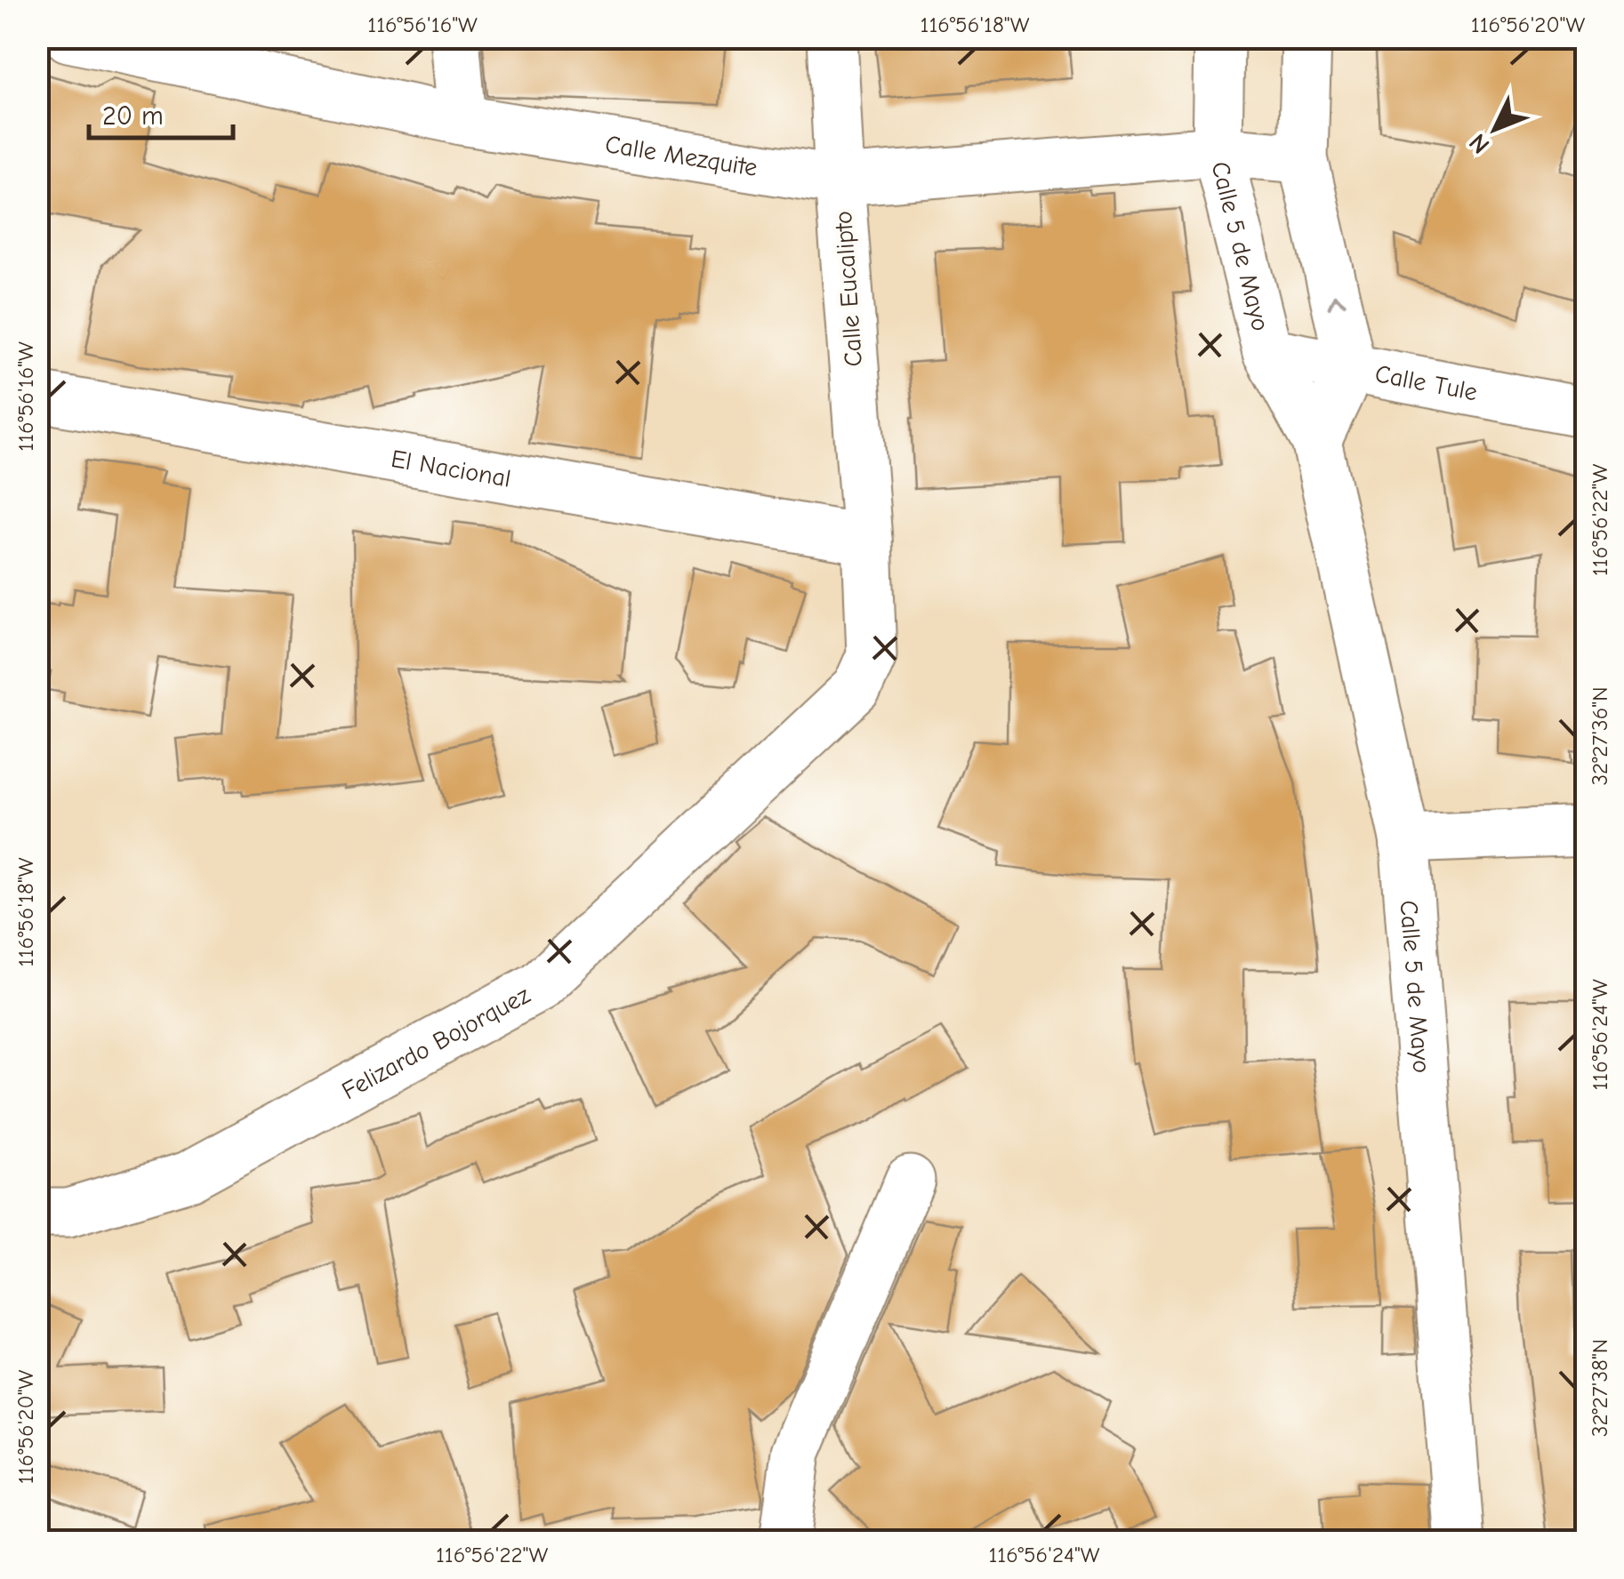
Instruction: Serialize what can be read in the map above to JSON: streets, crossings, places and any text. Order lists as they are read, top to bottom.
{
  "streets": {
    "street": [
      "Calle Mezquite",
      "Calle 5 de Mayo",
      "Calle Eucalipto",
      "Calle Tule",
      "El Nacional",
      "Felizardo Bojorquez"
    ]
  },
  "crossings": [
    ["Calle Mezquite", "Calle 5 de Mayo"],
    ["Calle Mezquite", "Calle Eucalipto"],
    ["Calle 5 de Mayo", "Calle Tule"],
    ["Calle Eucalipto", "El Nacional"],
    ["Calle Eucalipto", "Felizardo Bojorquez"],
    ["El Nacional", "Felizardo Bojorquez"]
  ],
  "scale_bar": "20 m",
  "north": "bottom left",
  "coordinates": [
    "116°56'16\"W",
    "116°56'18\"W",
    "116°56'20\"W",
    "116°56'22\"W",
    "32°27'36\"N",
    "116°56'24\"W",
    "32°27'38\"N"
  ]
}
